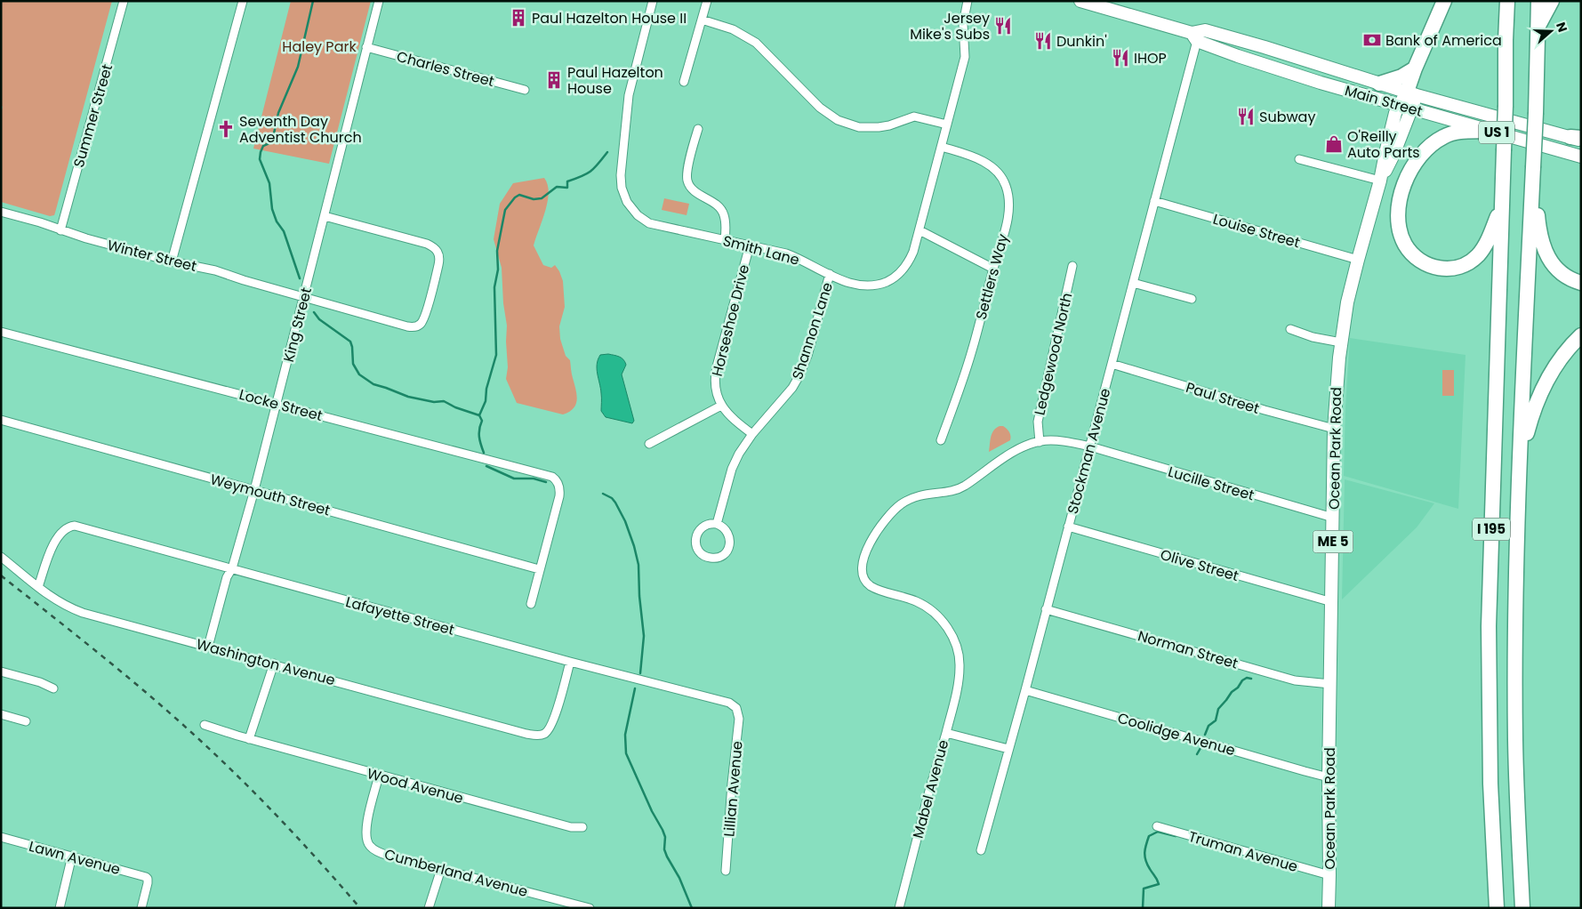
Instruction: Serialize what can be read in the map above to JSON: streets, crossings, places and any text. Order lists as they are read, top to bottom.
{
  "streets": {
    "highway": ["I 195"],
    "main road": [
      "Main Street",
      "US 1",
      "Ocean Park Road",
      "ME 5"
    ],
    "street": [
      "Charles Street",
      "Summer Street",
      "Louise Street",
      "Smith Lane",
      "Winter Street",
      "Settlers Way",
      "Horseshoe Drive",
      "King Street",
      "Shannon Lane",
      "Ledgewood North",
      "Paul Street",
      "Locke Street",
      "Stockman Avenue",
      "Lucille Street",
      "Weymouth Street",
      "Olive Street",
      "Lafayette Street",
      "Norman Street",
      "Washington Avenue",
      "Coolidge Avenue",
      "Wood Avenue",
      "Lillian Avenue",
      "Mabel Avenue",
      "Truman Avenue",
      "Lawn Avenue",
      "Cumberland Avenue"
    ]
  },
  "crossings": [
    ["Charles Street", "King Street"],
    ["Main Street", "Ocean Park Road"],
    ["Main Street", "Stockman Avenue"],
    ["Summer Street", "Winter Street"],
    ["Louise Street", "Ocean Park Road"],
    ["Louise Street", "Stockman Avenue"],
    ["Smith Lane", "Settlers Way"],
    ["Smith Lane", "Horseshoe Drive"],
    ["Smith Lane", "Shannon Lane"],
    ["Winter Street", "King Street"],
    ["Horseshoe Drive", "Shannon Lane"],
    ["King Street", "Locke Street"],
    ["King Street", "Weymouth Street"],
    ["King Street", "Lafayette Street"],
    ["King Street", "Washington Avenue"],
    ["Ledgewood North", "Lucille Street"],
    ["Paul Street", "Ocean Park Road"],
    ["Paul Street", "Stockman Avenue"],
    ["Locke Street", "Weymouth Street"],
    ["Ocean Park Road", "Lucille Street"],
    ["Ocean Park Road", "Olive Street"],
    ["Ocean Park Road", "Norman Street"],
    ["Ocean Park Road", "Coolidge Avenue"],
    ["Ocean Park Road", "Truman Avenue"],
    ["Stockman Avenue", "Lucille Street"],
    ["Stockman Avenue", "Olive Street"],
    ["Stockman Avenue", "Norman Street"],
    ["Stockman Avenue", "Coolidge Avenue"],
    ["Stockman Avenue", "Mabel Avenue"],
    ["Lafayette Street", "Washington Avenue"],
    ["Lafayette Street", "Lillian Avenue"],
    ["Wood Avenue", "Cumberland Avenue"]
  ],
  "parks": ["Haley Park"],
  "places": {
    "building": ["Paul Hazelton House II", "Paul Hazelton House"],
    "restaurant": [
      "Jersey Mike's Subs",
      "Dunkin'",
      "IHOP",
      "Subway"
    ],
    "bank": ["Bank of America"],
    "church": ["Seventh Day Adventist Church"],
    "shop": ["O'Reilly Auto Parts"]
  },
  "north": "right"
}
